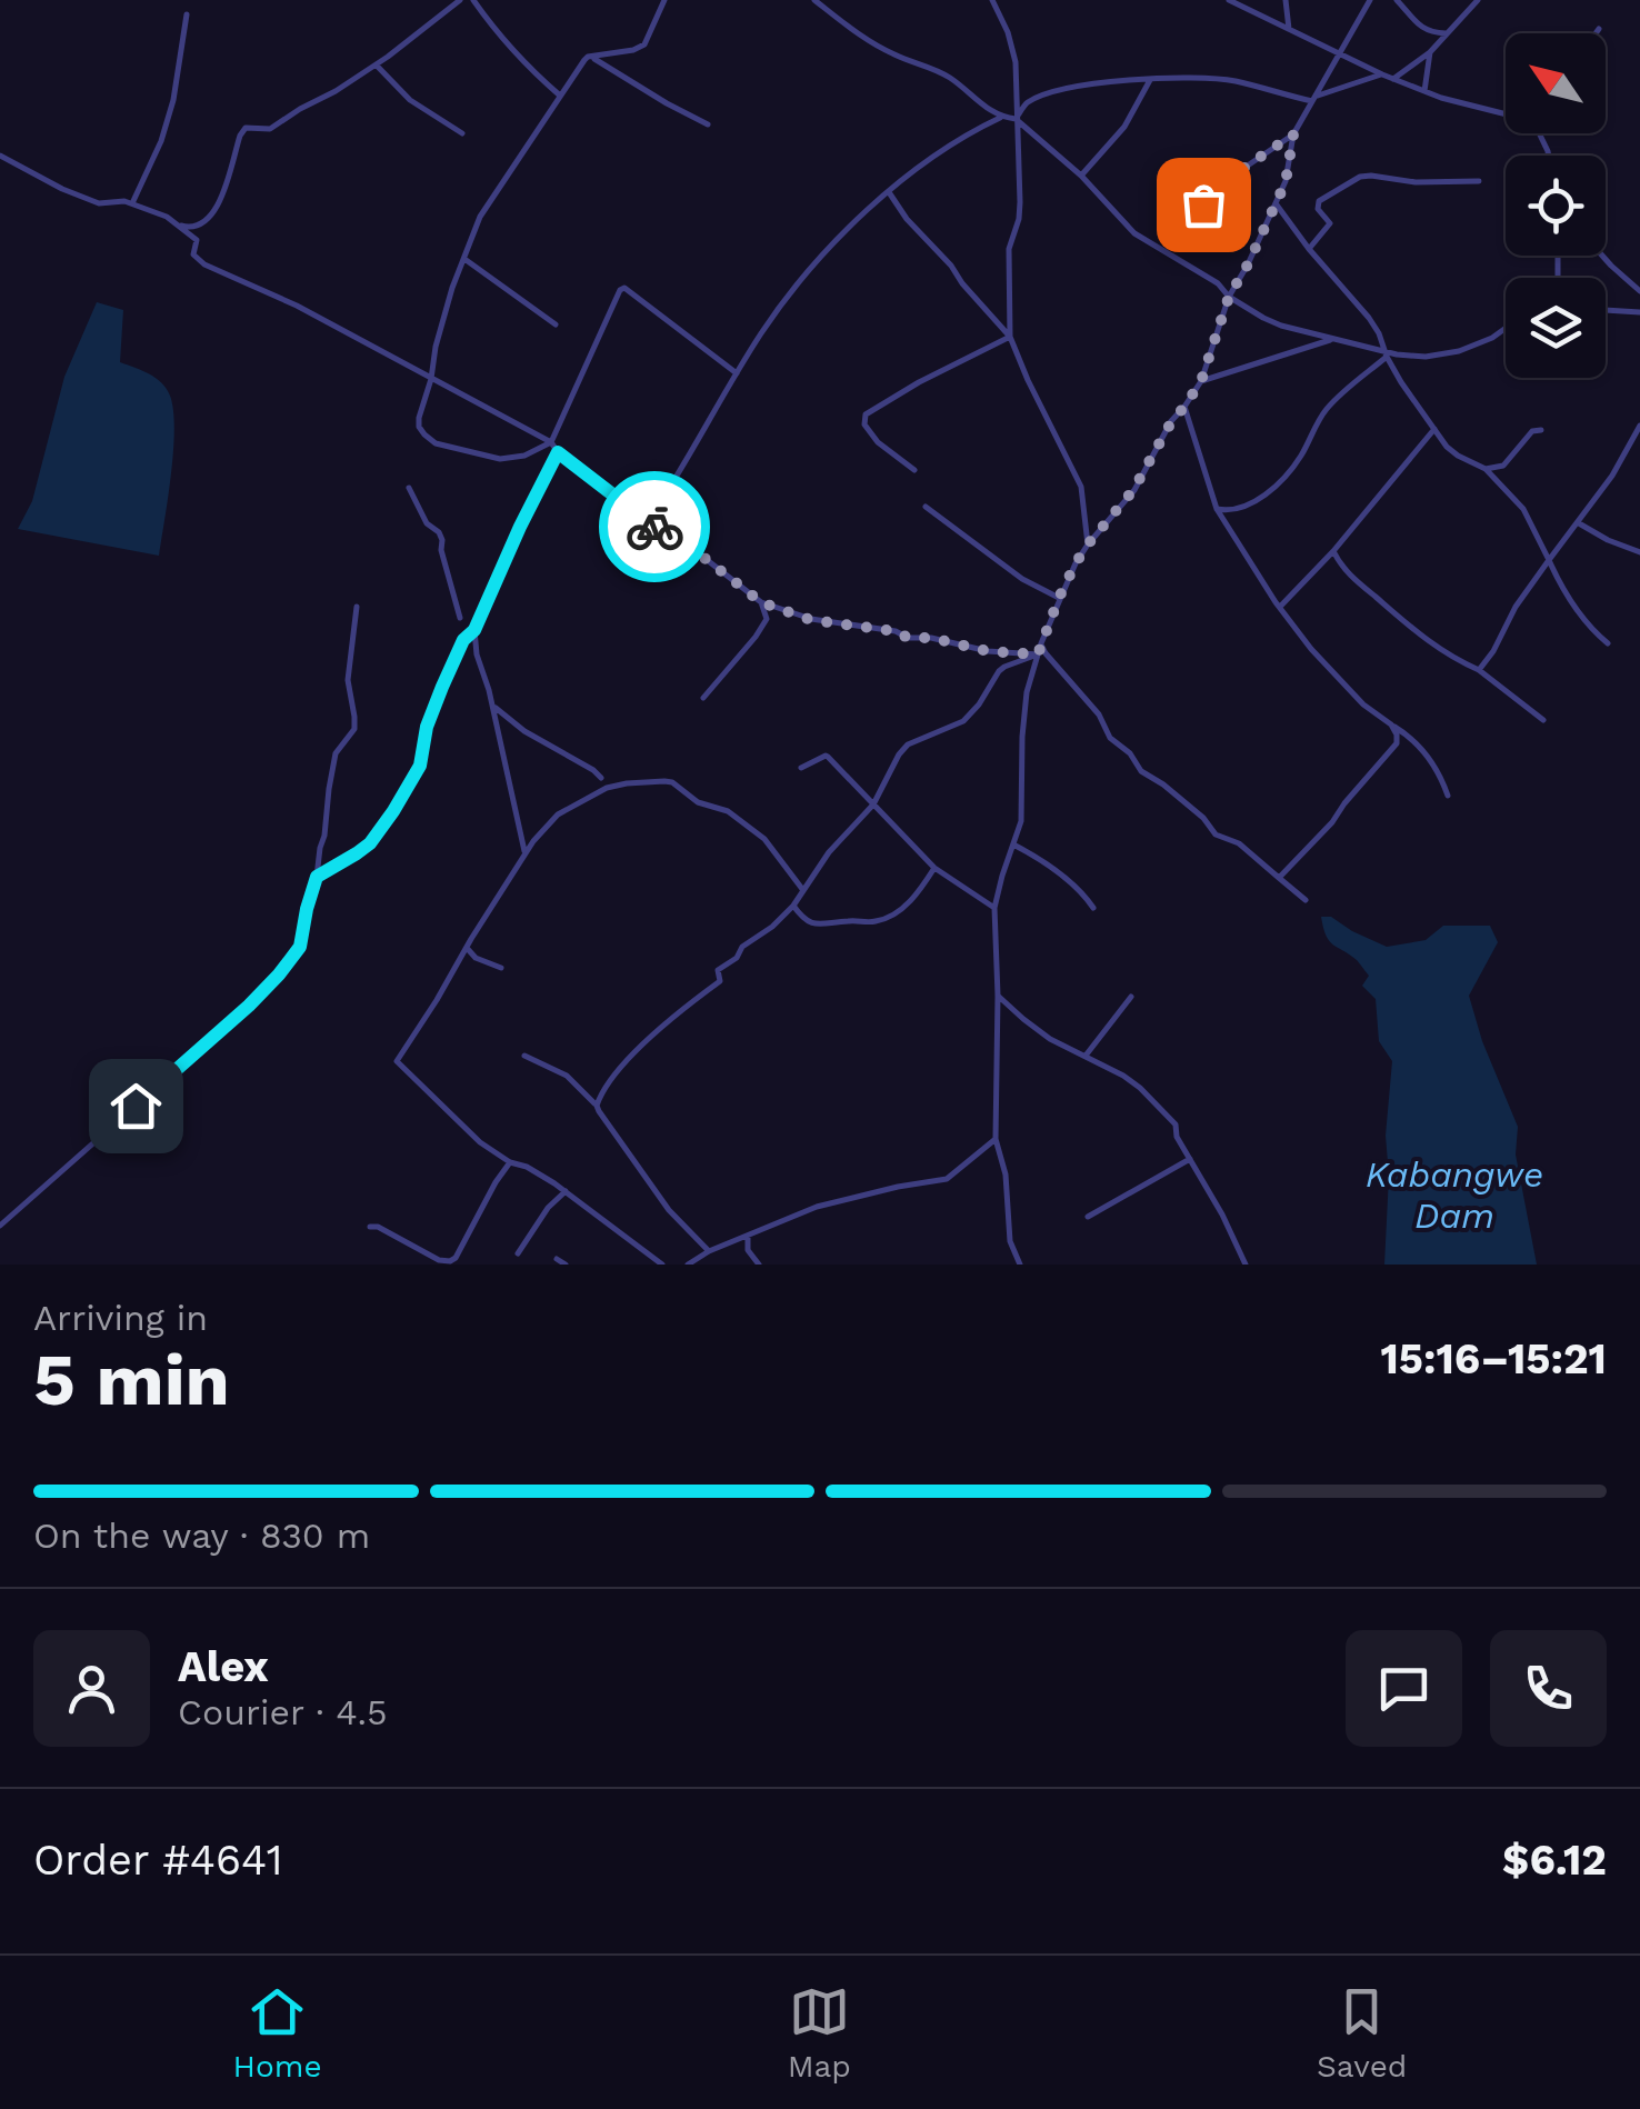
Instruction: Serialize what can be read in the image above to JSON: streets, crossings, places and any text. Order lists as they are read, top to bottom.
{
  "water": ["Kabangwe Dam"],
  "north": "top left",
  "page": {
    "heading": ["5 min", "Arriving in", "15:16–15:21"],
    "panel": [
      "Alex",
      "Courier · 4.5",
      "Order #4641",
      "$6.12"
    ],
    "bar": "On the way · 830 m",
    "tabs": ["Home", "Map", "Saved"]
  }
}
